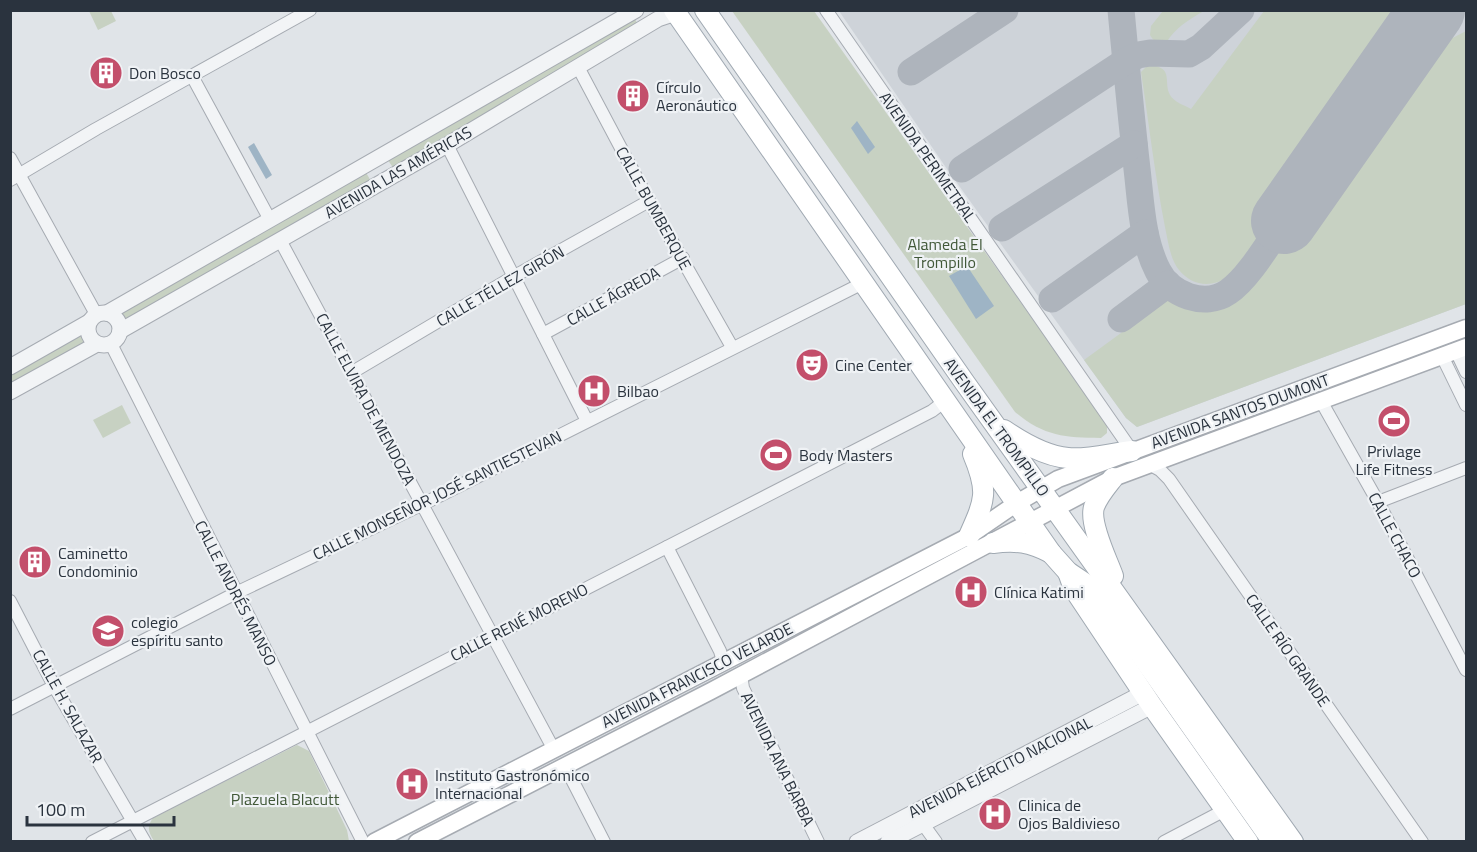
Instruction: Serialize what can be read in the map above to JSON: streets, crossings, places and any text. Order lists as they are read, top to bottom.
{
  "streets": {
    "main road": ["AVENIDA SANTOS DUMONT", "AVENIDA EL TROMPILLO", "AVENIDA FRANCISCO VELARDE"],
    "street": [
      "AVENIDA PERIMETRAL",
      "AVENIDA LAS AMÉRICAS",
      "CALLE BUMBERQUE",
      "CALLE TÉLLEZ GIRÓN",
      "CALLE ÁGREDA",
      "CALLE ELVIRA DE MENDOZA",
      "CALLE MONSEÑOR JOSÉ SANTIESTEVAN",
      "CALLE CHACO",
      "CALLE ANDRÉS MANSO",
      "CALLE RENÉ MORENO",
      "CALLE RÍO GRANDE",
      "CALLE H. SALAZAR",
      "AVENIDA ANA BARBA",
      "AVENIDA EJÉRCITO NACIONAL"
    ]
  },
  "crossings": [
    ["AVENIDA PERIMETRAL", "AVENIDA SANTOS DUMONT"],
    ["AVENIDA LAS AMÉRICAS", "CALLE BUMBERQUE"],
    ["AVENIDA LAS AMÉRICAS", "CALLE ELVIRA DE MENDOZA"],
    ["AVENIDA LAS AMÉRICAS", "AVENIDA EL TROMPILLO"],
    ["AVENIDA LAS AMÉRICAS", "CALLE ANDRÉS MANSO"],
    ["CALLE BUMBERQUE", "CALLE TÉLLEZ GIRÓN"],
    ["CALLE BUMBERQUE", "CALLE ÁGREDA"],
    ["CALLE BUMBERQUE", "CALLE MONSEÑOR JOSÉ SANTIESTEVAN"],
    ["CALLE TÉLLEZ GIRÓN", "CALLE ELVIRA DE MENDOZA"],
    ["CALLE ELVIRA DE MENDOZA", "CALLE MONSEÑOR JOSÉ SANTIESTEVAN"],
    ["CALLE ELVIRA DE MENDOZA", "CALLE RENÉ MORENO"],
    ["CALLE ELVIRA DE MENDOZA", "AVENIDA FRANCISCO VELARDE"],
    ["AVENIDA SANTOS DUMONT", "AVENIDA EL TROMPILLO"],
    ["AVENIDA SANTOS DUMONT", "CALLE CHACO"],
    ["AVENIDA SANTOS DUMONT", "CALLE RÍO GRANDE"],
    ["AVENIDA SANTOS DUMONT", "AVENIDA FRANCISCO VELARDE"],
    ["AVENIDA EL TROMPILLO", "CALLE MONSEÑOR JOSÉ SANTIESTEVAN"],
    ["AVENIDA EL TROMPILLO", "CALLE RENÉ MORENO"],
    ["AVENIDA EL TROMPILLO", "AVENIDA FRANCISCO VELARDE"],
    ["AVENIDA EL TROMPILLO", "AVENIDA EJÉRCITO NACIONAL"],
    ["CALLE MONSEÑOR JOSÉ SANTIESTEVAN", "CALLE ANDRÉS MANSO"],
    ["CALLE MONSEÑOR JOSÉ SANTIESTEVAN", "CALLE H. SALAZAR"],
    ["CALLE ANDRÉS MANSO", "CALLE RENÉ MORENO"],
    ["CALLE RENÉ MORENO", "CALLE H. SALAZAR"],
    ["AVENIDA FRANCISCO VELARDE", "AVENIDA ANA BARBA"]
  ],
  "parks": ["Alameda El Trompillo", "Plazuela Blacutt"],
  "places": {
    "building": ["Don Bosco", "Círculo Aeronáutico", "Caminetto Condominio"],
    "theatre": ["Cine Center"],
    "hospital": [
      "Bilbao",
      "Clínica Katimi",
      "Instituto Gastronómico Internacional",
      "Clinica de Ojos Baldivieso"
    ],
    "sports": ["Privlage Life Fitness", "Body Masters"],
    "school or university": ["colegio espíritu santo"]
  },
  "scale_bar": "100 m"
}
